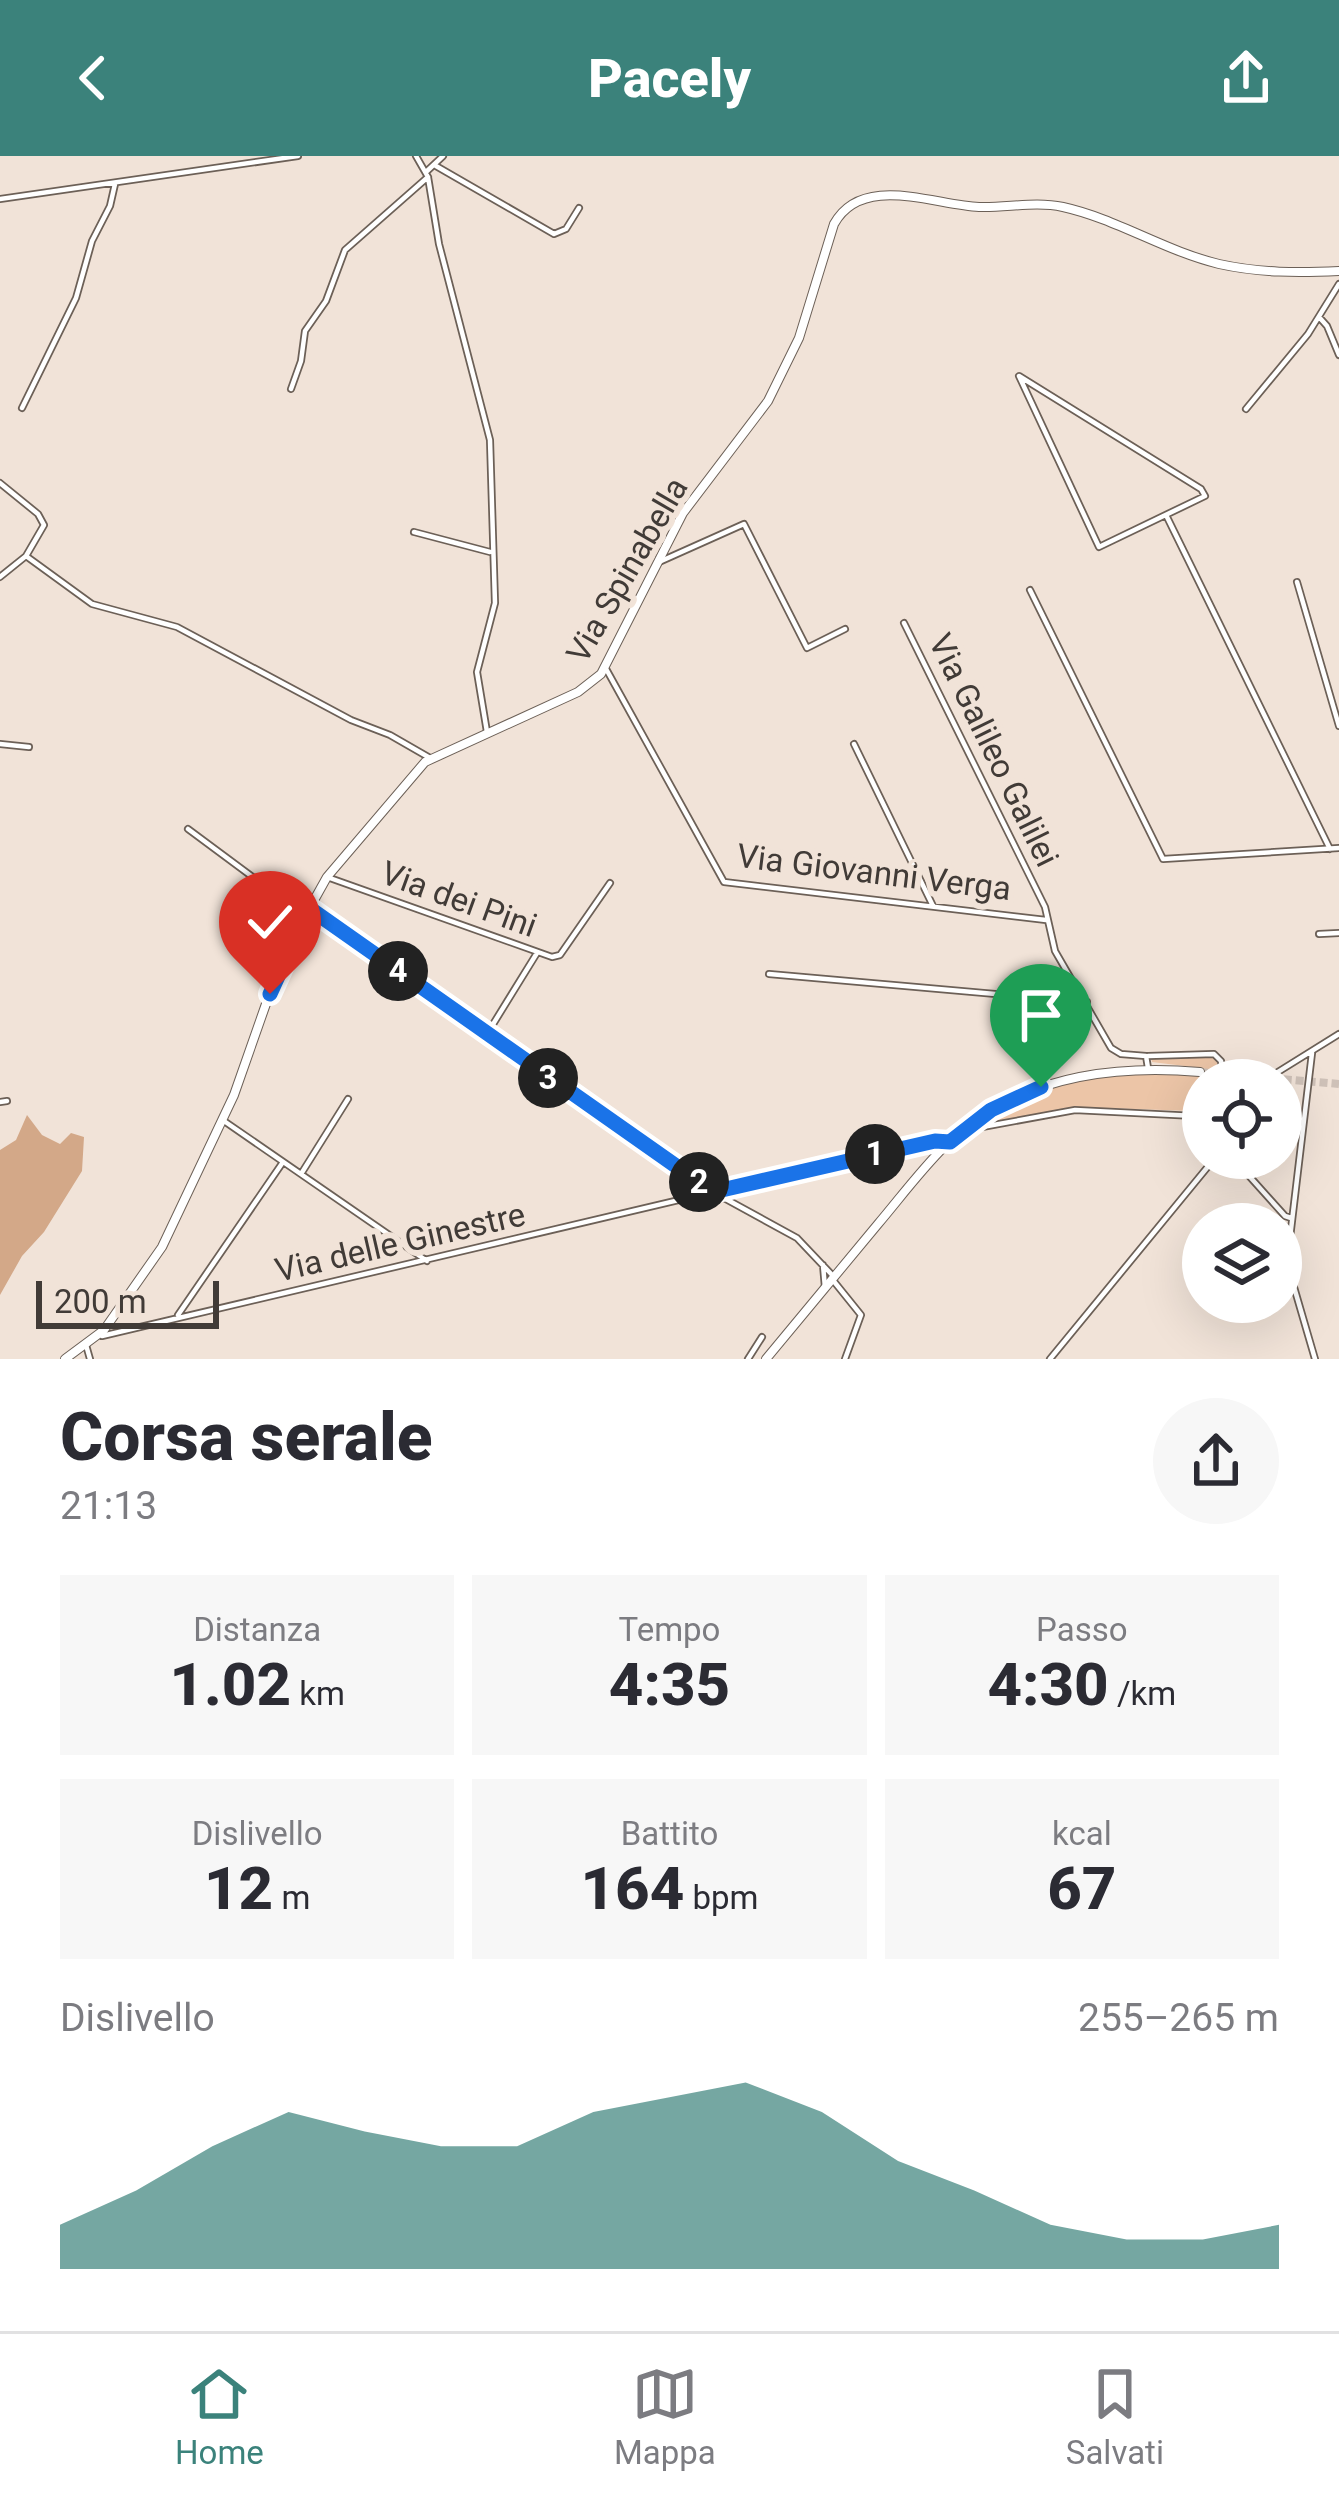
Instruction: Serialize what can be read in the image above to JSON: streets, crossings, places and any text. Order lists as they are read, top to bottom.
{
  "streets": {
    "street": [
      "Via Spinabella",
      "Via Galileo Galilei",
      "Via Giovanni Verga",
      "Via dei Pini",
      "Via delle Ginestre"
    ]
  },
  "crossings": [
    ["Via Spinabella", "Via Giovanni Verga"],
    ["Via Spinabella", "Via dei Pini"],
    ["Via Spinabella", "Via delle Ginestre"],
    ["Via Galileo Galilei", "Via Giovanni Verga"]
  ],
  "scale_bar": "200 m",
  "page": {
    "header": "Pacely",
    "pins": [
      "4",
      "3",
      "1",
      "2"
    ],
    "scale": "200 m",
    "heading": ["Corsa serale", "21:13"],
    "stats": [
      ["Distanza", "1.02 km"],
      ["Tempo", "4:35"],
      ["Passo", "4:30 /km"],
      ["Dislivello", "12 m"],
      ["Battito", "164 bpm"],
      ["kcal", "67"]
    ],
    "chart": ["Dislivello", "255–265 m"],
    "tabs": ["Home", "Mappa", "Salvati"]
  }
}
